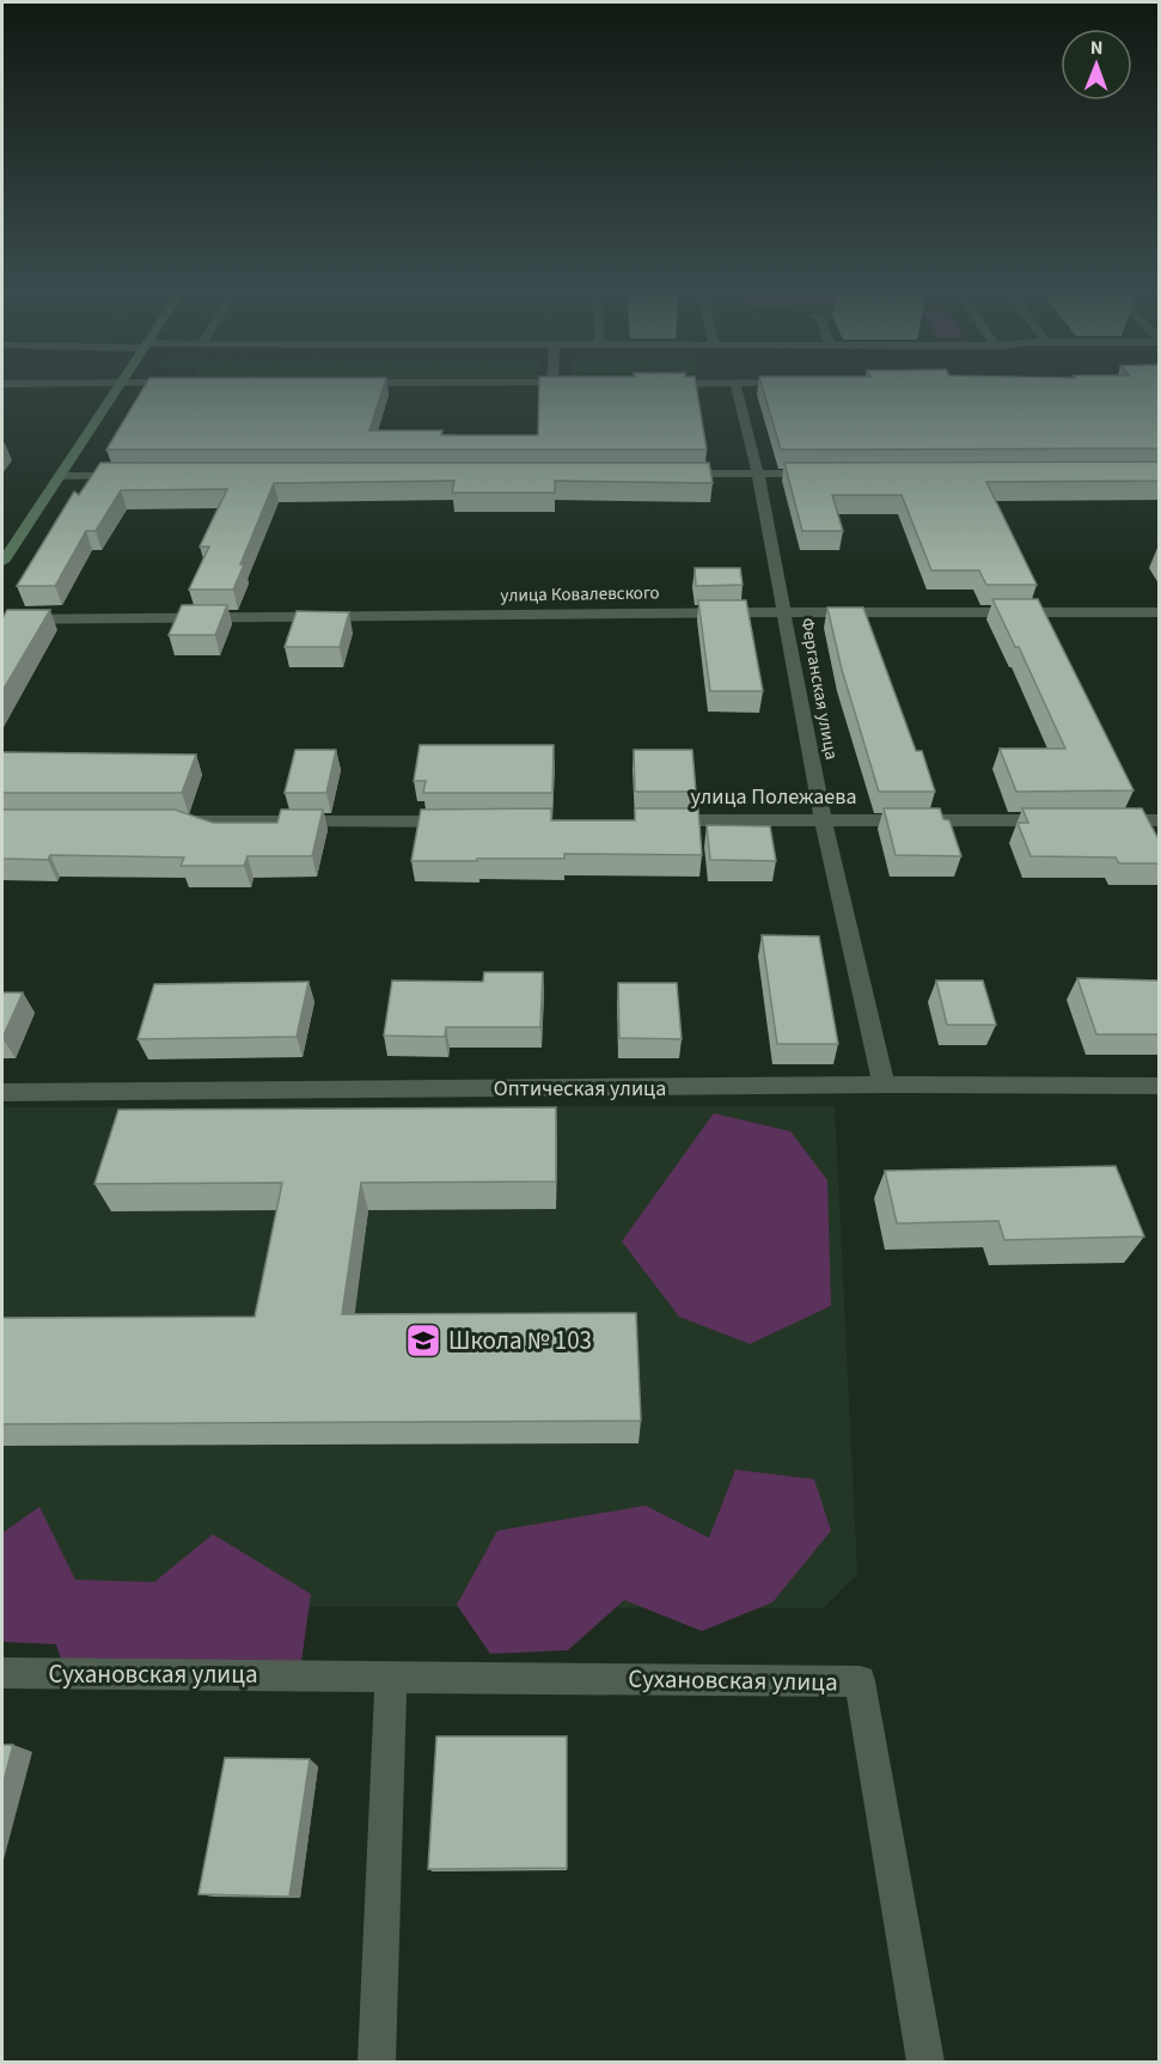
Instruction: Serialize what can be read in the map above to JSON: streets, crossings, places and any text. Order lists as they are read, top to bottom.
{
  "streets": {
    "street": [
      "улица Ковалевского",
      "Ферганская улица",
      "улица Полежаева",
      "Оптическая улица",
      "Сухановская улица"
    ]
  },
  "crossings": [
    ["улица Ковалевского", "Ферганская улица"],
    ["Ферганская улица", "улица Полежаева"],
    ["Ферганская улица", "Оптическая улица"]
  ],
  "places": {
    "school or university": ["Школа № 103"]
  },
  "north": "top"
}
